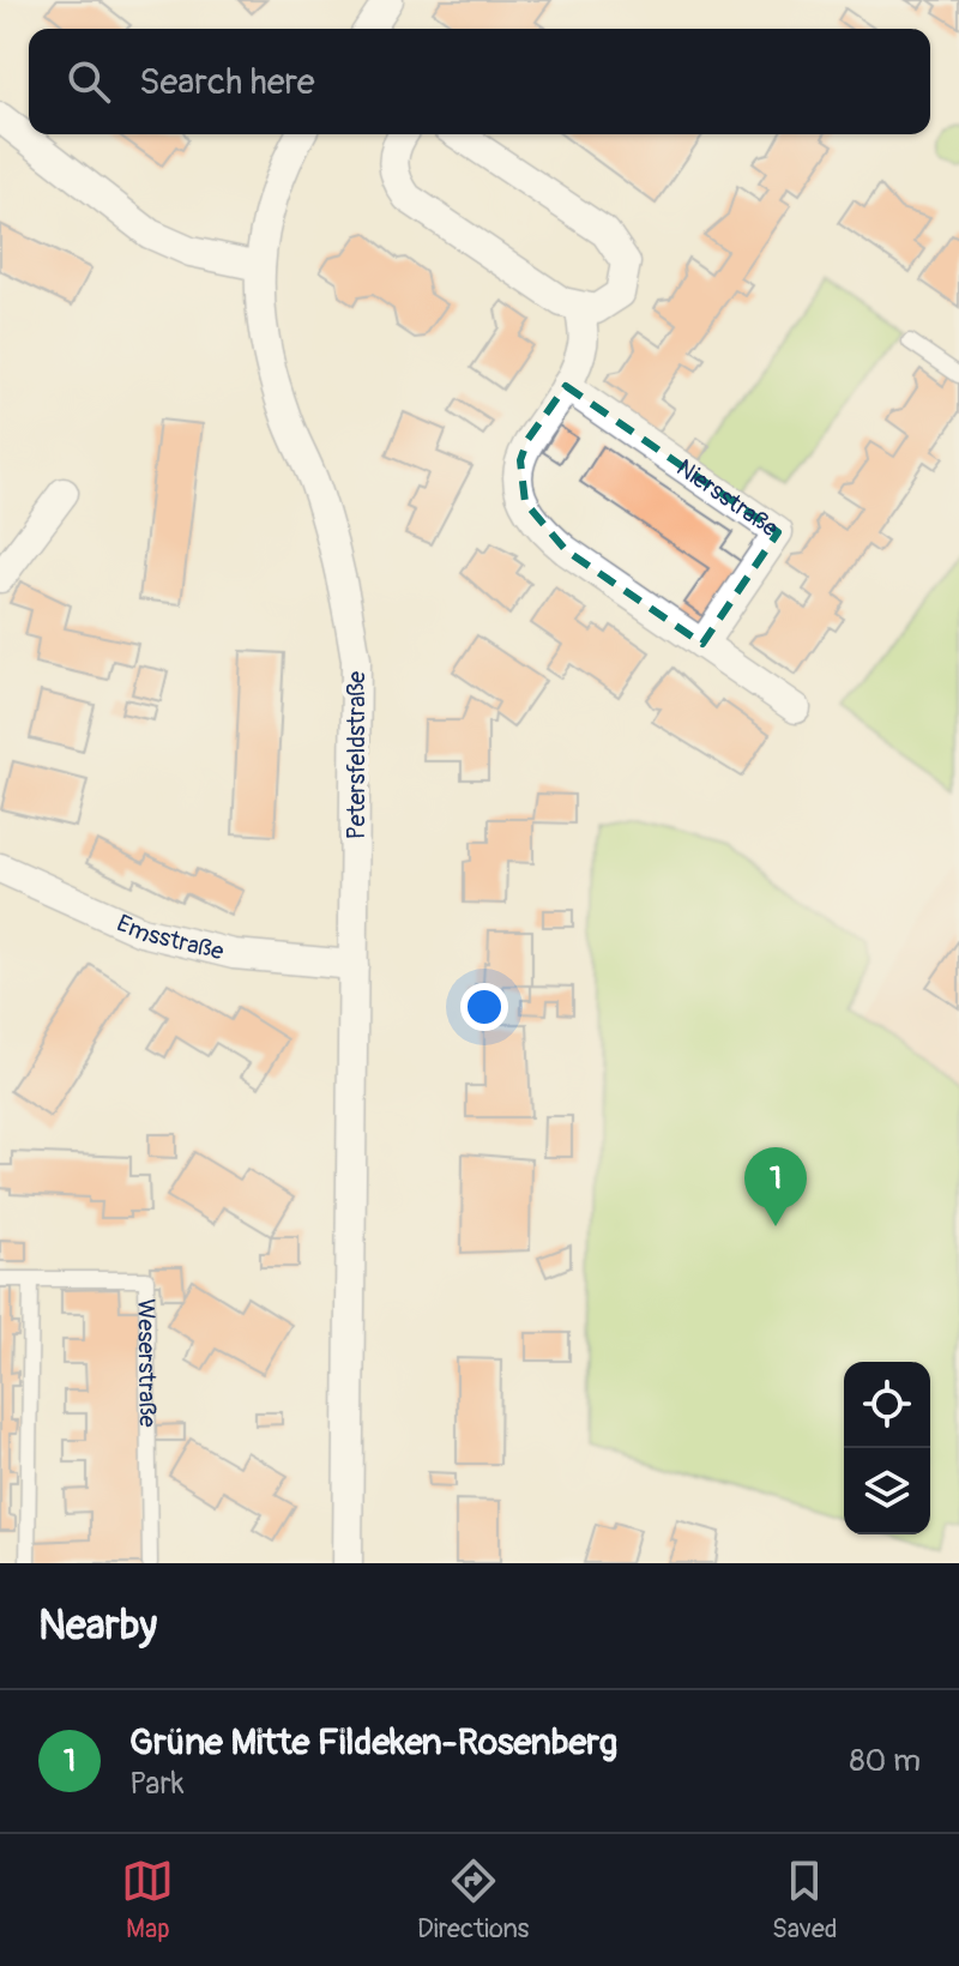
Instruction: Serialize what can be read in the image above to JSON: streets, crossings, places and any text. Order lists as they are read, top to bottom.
{
  "streets": {
    "street": ["Niersstraße", "Petersfeldstraße", "Emsstraße"],
    "lane": ["Weserstraße"]
  },
  "crossings": [
    ["Petersfeldstraße", "Emsstraße"]
  ],
  "page": {
    "search": "Search here",
    "pins": "1",
    "heading": "Nearby",
    "list": [
      {
        "mark": "1",
        "name": "Grüne Mitte Fildeken-Rosenberg",
        "note": "Park",
        "value": "80 m"
      }
    ],
    "nav": ["Map", "Directions", "Saved"]
  }
}
